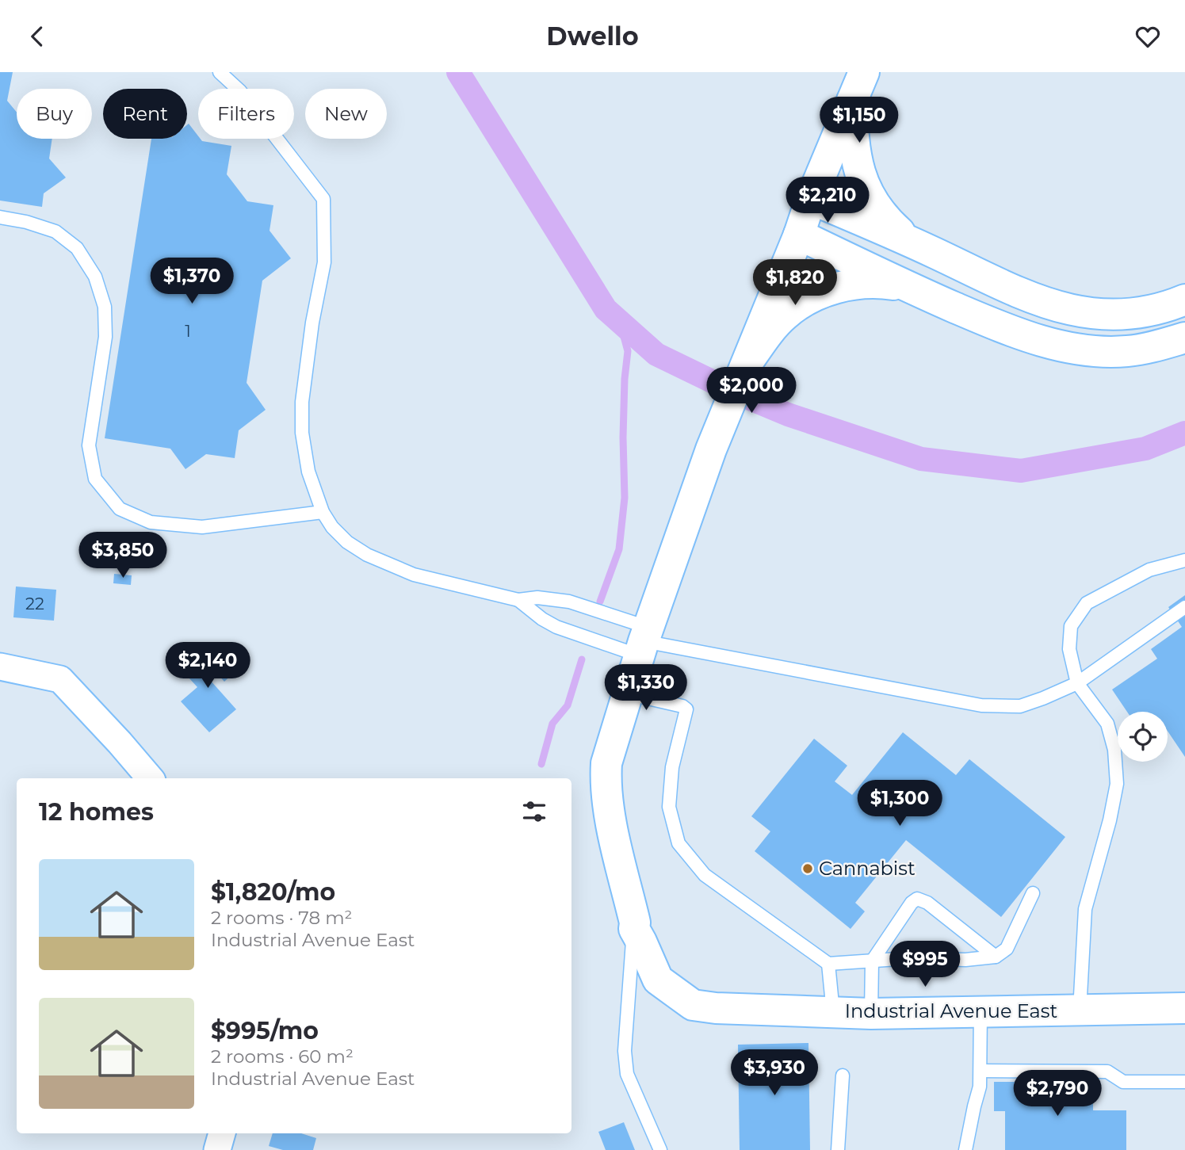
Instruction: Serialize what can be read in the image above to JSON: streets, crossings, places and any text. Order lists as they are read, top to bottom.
{
  "streets": {
    "main road": ["Industrial Avenue East"]
  },
  "places": ["Cannabist"],
  "house_numbers": ["1", "22"],
  "page": {
    "header": "Dwello",
    "chip": [
      "Buy",
      "Rent",
      "Filters",
      "New"
    ],
    "price": [
      "$1,150",
      "$2,210",
      "$1,370",
      "$1,820",
      "$2,000",
      "$3,850",
      "$2,140",
      "$1,330",
      "$1,300",
      "$995",
      "$3,930",
      "$2,790"
    ],
    "heading": "12 homes",
    "list": [
      {
        "name": "$1,820/mo",
        "note": "2 rooms · 78 m² · Industrial Avenue East"
      },
      {
        "name": "$995/mo",
        "note": "2 rooms · 60 m² · Industrial Avenue East"
      }
    ]
  }
}
